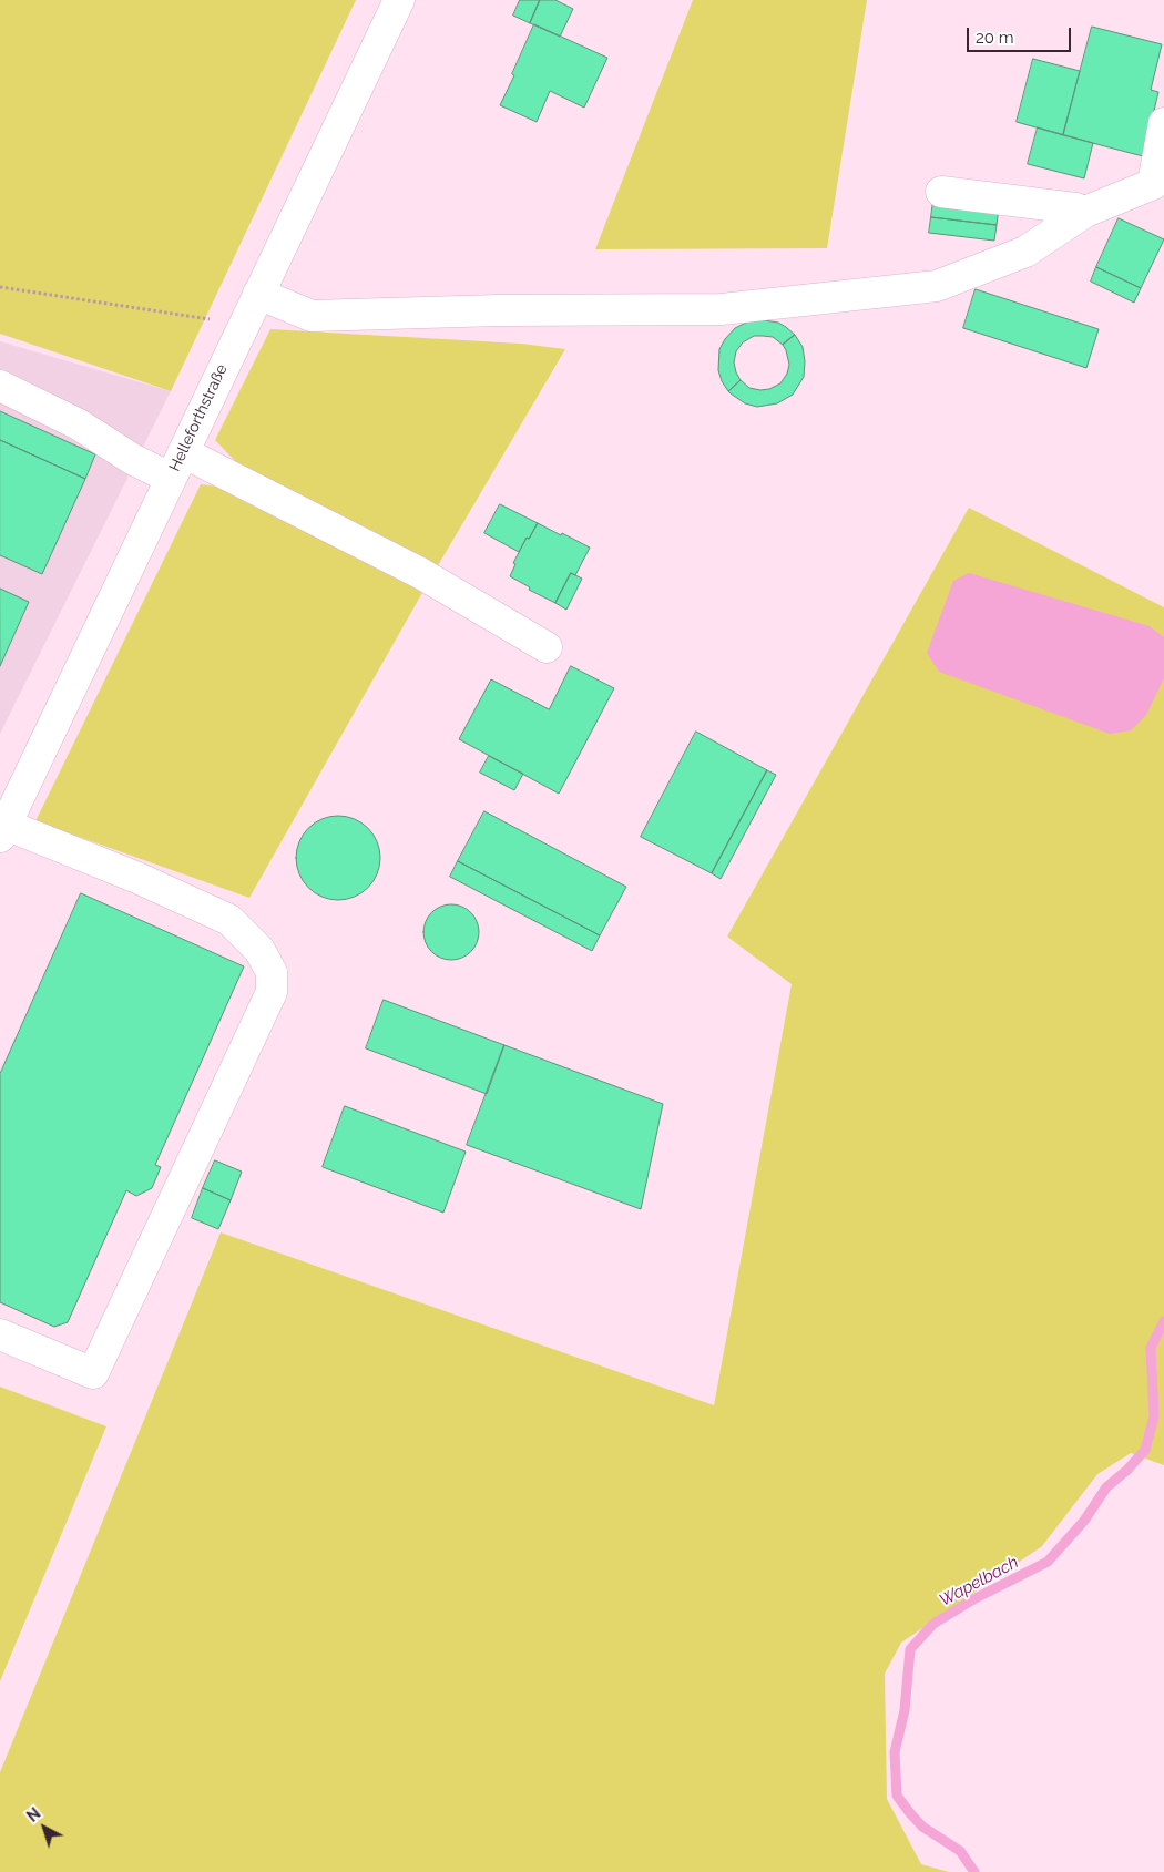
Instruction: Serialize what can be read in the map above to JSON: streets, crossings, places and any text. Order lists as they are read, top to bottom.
{
  "streets": {
    "street": ["Helleforthstraße"]
  },
  "water": ["Wapelbach"],
  "scale_bar": "20 m",
  "north": "top left"
}
